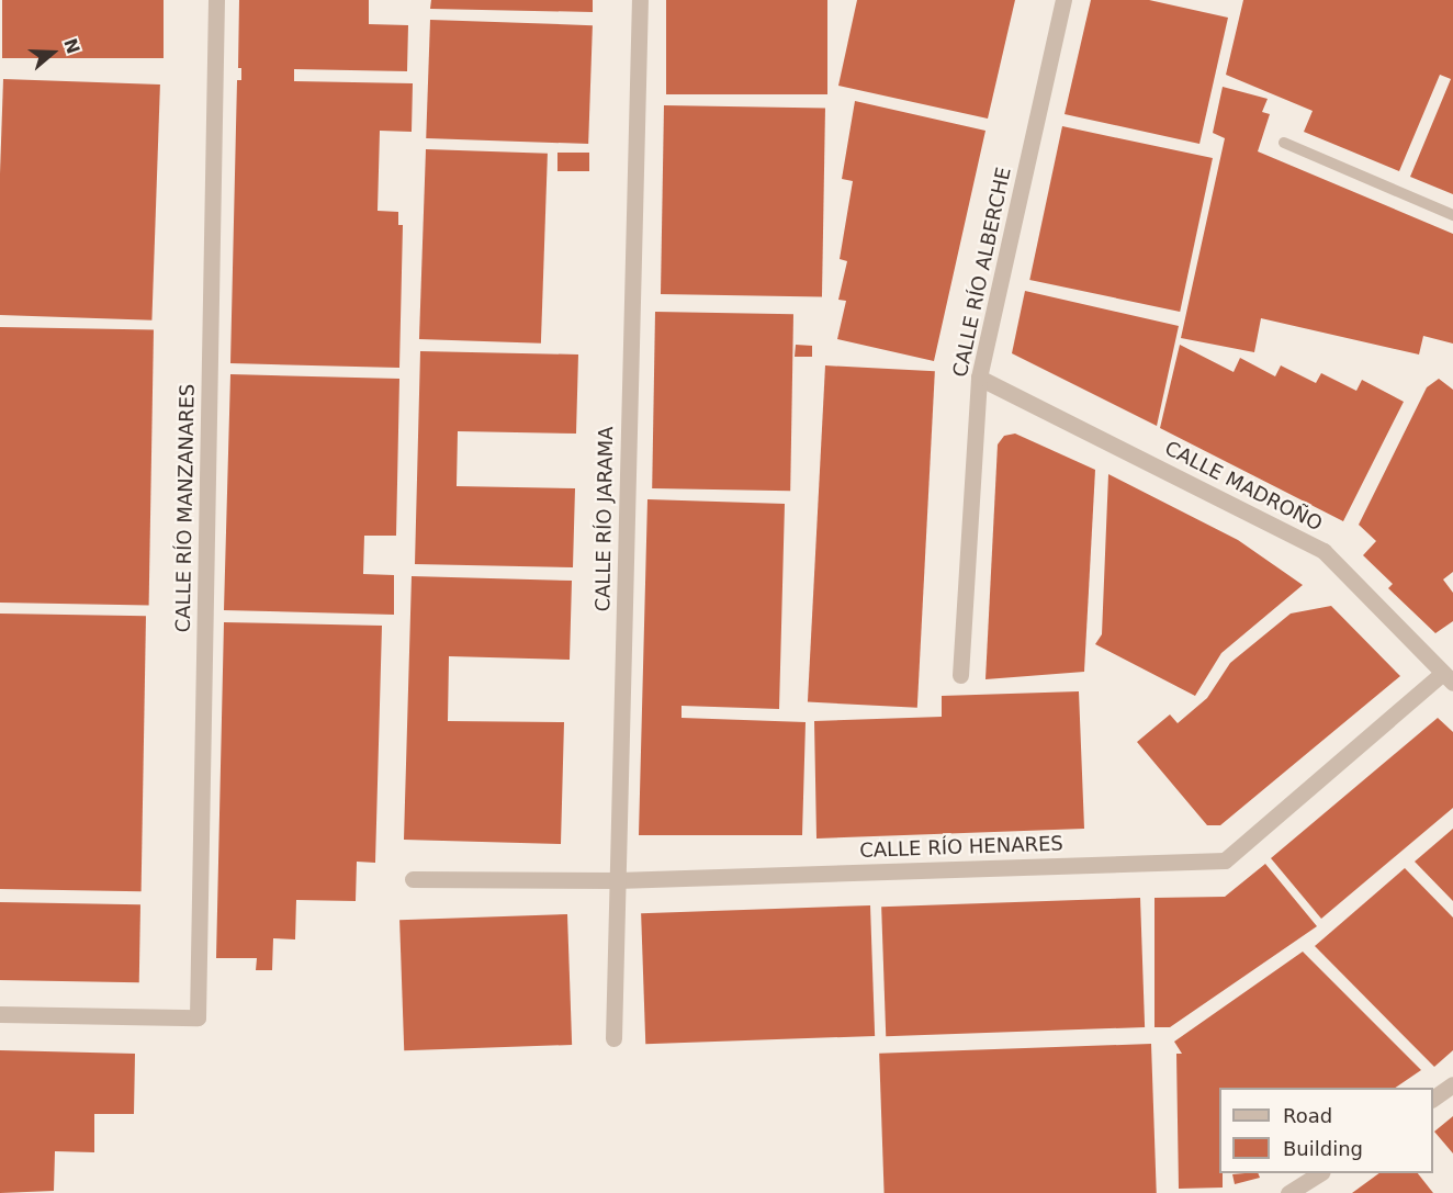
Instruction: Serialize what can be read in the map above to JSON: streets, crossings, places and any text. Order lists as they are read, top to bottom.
{
  "streets": {
    "street": [
      "CALLE RÍO ALBERCHE",
      "CALLE MADROÑO",
      "CALLE RÍO MANZANARES",
      "CALLE RÍO JARAMA",
      "CALLE RÍO HENARES"
    ]
  },
  "crossings": [
    ["CALLE RÍO ALBERCHE", "CALLE MADROÑO"],
    ["CALLE MADROÑO", "CALLE RÍO HENARES"],
    ["CALLE RÍO JARAMA", "CALLE RÍO HENARES"]
  ],
  "legend": ["Road", "Building"],
  "north": "right"
}
